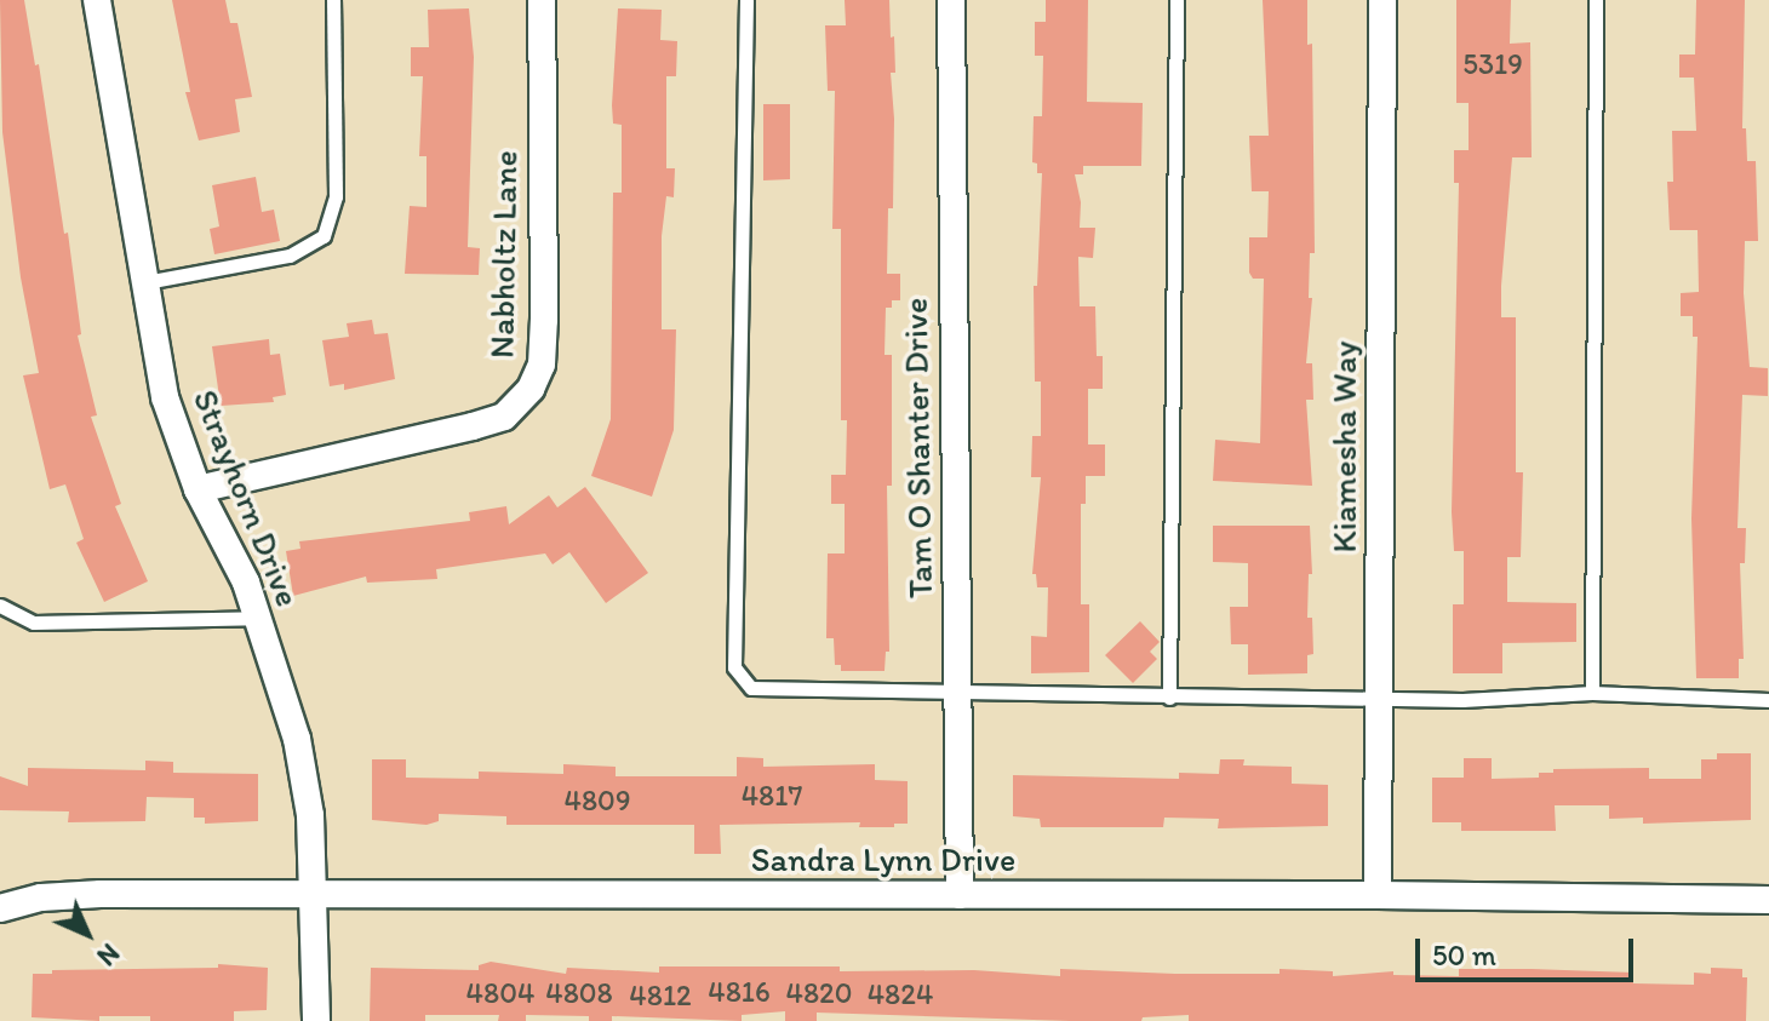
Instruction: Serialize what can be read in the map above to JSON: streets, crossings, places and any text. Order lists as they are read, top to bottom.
{
  "streets": {
    "street": [
      "Nabholtz Lane",
      "Kiamesha Way",
      "Tam O Shanter Drive",
      "Strayhorn Drive",
      "Sandra Lynn Drive"
    ]
  },
  "crossings": [
    ["Nabholtz Lane", "Strayhorn Drive"],
    ["Kiamesha Way", "Sandra Lynn Drive"],
    ["Tam O Shanter Drive", "Sandra Lynn Drive"],
    ["Strayhorn Drive", "Sandra Lynn Drive"]
  ],
  "house_numbers": [
    "5319",
    "4817",
    "4809",
    "4816",
    "4804",
    "4808",
    "4820",
    "4824",
    "4812"
  ],
  "scale_bar": "50 m",
  "north": "bottom right"
}
